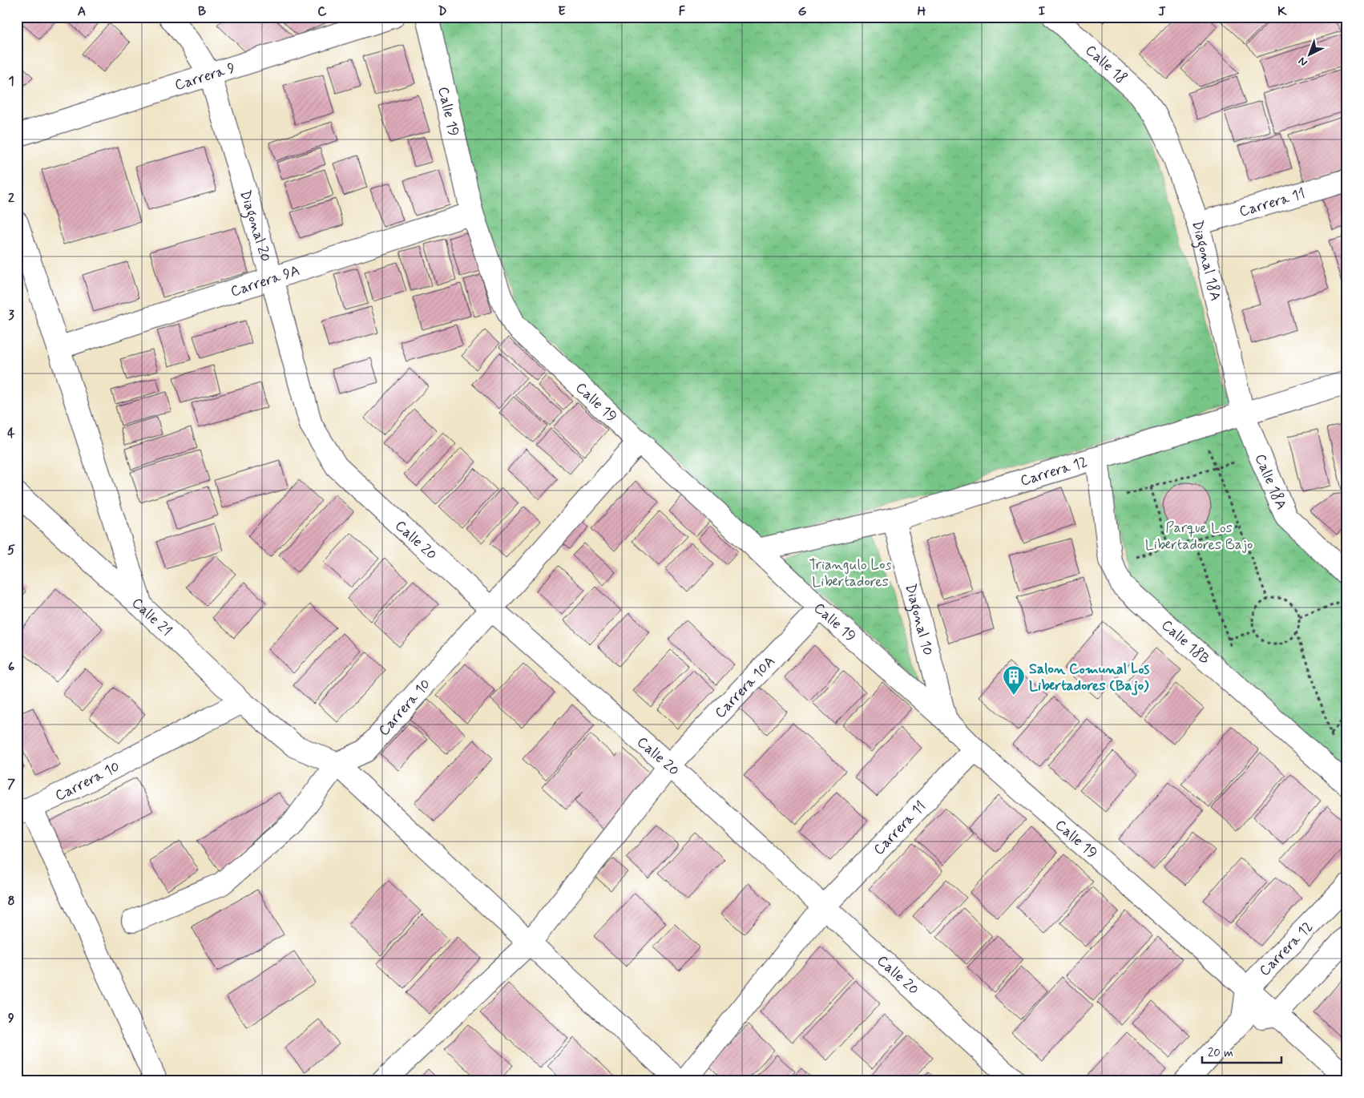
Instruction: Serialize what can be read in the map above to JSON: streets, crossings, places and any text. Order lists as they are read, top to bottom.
{
  "streets": {
    "street": [
      "Calle 18",
      "Carrera 9",
      "Calle 19",
      "Carrera 11",
      "Diagonal 20",
      "Diagonal 18A",
      "Carrera 9A",
      "Carrera 12",
      "Calle 18A",
      "Calle 20",
      "Calle 21",
      "Diagonal 10",
      "Calle 18B",
      "Carrera 10A",
      "Carrera 10"
    ]
  },
  "crossings": [
    ["Calle 18", "Diagonal 18A"],
    ["Carrera 9", "Diagonal 20"],
    ["Calle 19", "Carrera 11"],
    ["Calle 19", "Carrera 9A"],
    ["Calle 19", "Carrera 12"],
    ["Calle 19", "Diagonal 10"],
    ["Calle 19", "Carrera 10A"],
    ["Calle 19", "Carrera 10"],
    ["Carrera 11", "Diagonal 18A"],
    ["Carrera 11", "Calle 20"],
    ["Diagonal 20", "Carrera 9A"],
    ["Diagonal 20", "Calle 20"],
    ["Diagonal 18A", "Carrera 12"],
    ["Diagonal 18A", "Calle 18A"],
    ["Carrera 9A", "Calle 21"],
    ["Carrera 12", "Calle 18A"],
    ["Carrera 12", "Diagonal 10"],
    ["Carrera 12", "Calle 18B"],
    ["Calle 20", "Carrera 10A"],
    ["Calle 20", "Carrera 10"],
    ["Calle 21", "Carrera 10A"],
    ["Calle 21", "Carrera 10"]
  ],
  "parks": ["Parque Los Libertadores Bajo", "Triangulo Los Libertadores"],
  "places": {
    "building": ["Salon Comunal Los Libertadores (Bajo)"]
  },
  "scale_bar": "20 m",
  "north": "bottom left",
  "grid": {
    "columns": [
      "A",
      "B",
      "C",
      "D",
      "E",
      "F",
      "G",
      "H",
      "I",
      "J",
      "K"
    ],
    "rows": [
      "1",
      "2",
      "3",
      "4",
      "5",
      "6",
      "7",
      "8",
      "9"
    ]
  }
}
